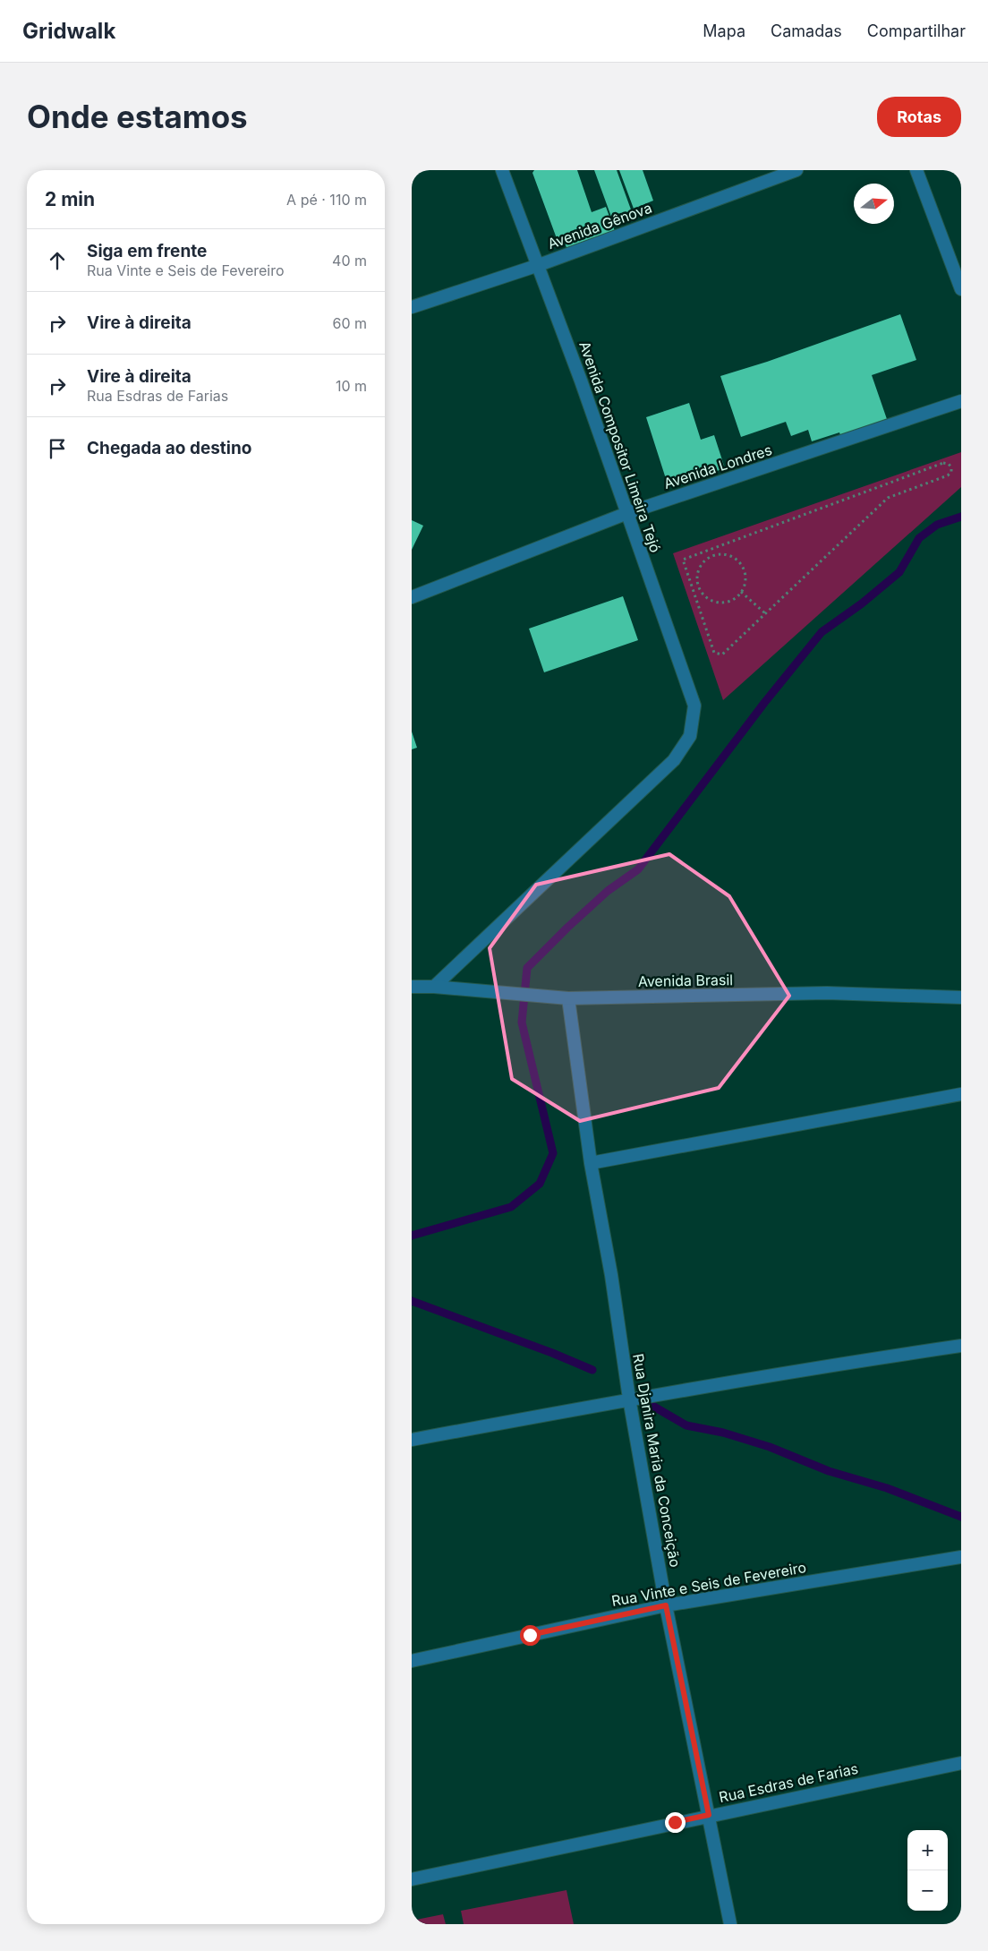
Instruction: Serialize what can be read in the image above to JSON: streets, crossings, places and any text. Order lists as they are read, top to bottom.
{
  "streets": {
    "street": [
      "Avenida Gênova",
      "Avenida Compositor Limeira Tejó",
      "Avenida Londres",
      "Avenida Brasil",
      "Rua Djanira Maria da Conceição",
      "Rua Vinte e Seis de Fevereiro",
      "Rua Esdras de Farias"
    ]
  },
  "crossings": [
    ["Avenida Gênova", "Avenida Compositor Limeira Tejó"],
    ["Avenida Compositor Limeira Tejó", "Avenida Londres"],
    ["Avenida Compositor Limeira Tejó", "Avenida Brasil"],
    ["Avenida Brasil", "Rua Djanira Maria da Conceição"],
    ["Rua Djanira Maria da Conceição", "Rua Vinte e Seis de Fevereiro"],
    ["Rua Djanira Maria da Conceição", "Rua Esdras de Farias"]
  ],
  "north": "right",
  "page": {
    "header": "Gridwalk",
    "nav": ["Mapa", "Camadas", "Compartilhar"],
    "buttons": "Rotas",
    "title": "Onde estamos",
    "heading": ["2 min", "A pé · 110 m"],
    "list": [
      ["Siga em frente", "Rua Vinte e Seis de Fevereiro", "40 m"],
      ["Vire à direita", "60 m"],
      ["Vire à direita", "Rua Esdras de Farias", "10 m"],
      "Chegada ao destino"
    ],
    "map_buttons": ["+", "−"]
  }
}
